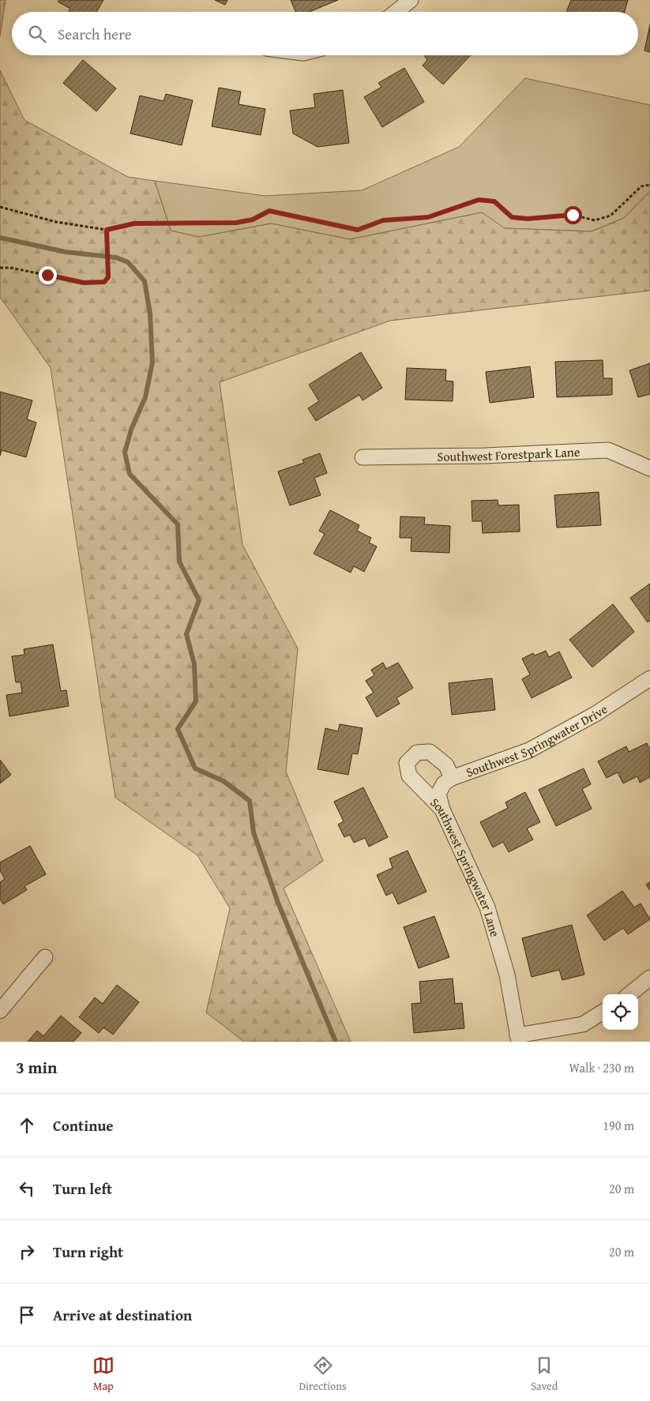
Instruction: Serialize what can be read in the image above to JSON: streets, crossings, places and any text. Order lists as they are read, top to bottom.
{
  "streets": {
    "street": ["Southwest Forestpark Lane", "Southwest Springwater Drive", "Southwest Springwater Lane"]
  },
  "crossings": [
    ["Southwest Springwater Drive", "Southwest Springwater Lane"]
  ],
  "page": {
    "search": "Search here",
    "heading": ["3 min", "Walk · 230 m"],
    "list": [
      ["Continue", "190 m"],
      ["Turn left", "20 m"],
      ["Turn right", "20 m"],
      "Arrive at destination"
    ],
    "nav": ["Map", "Directions", "Saved"]
  }
}
